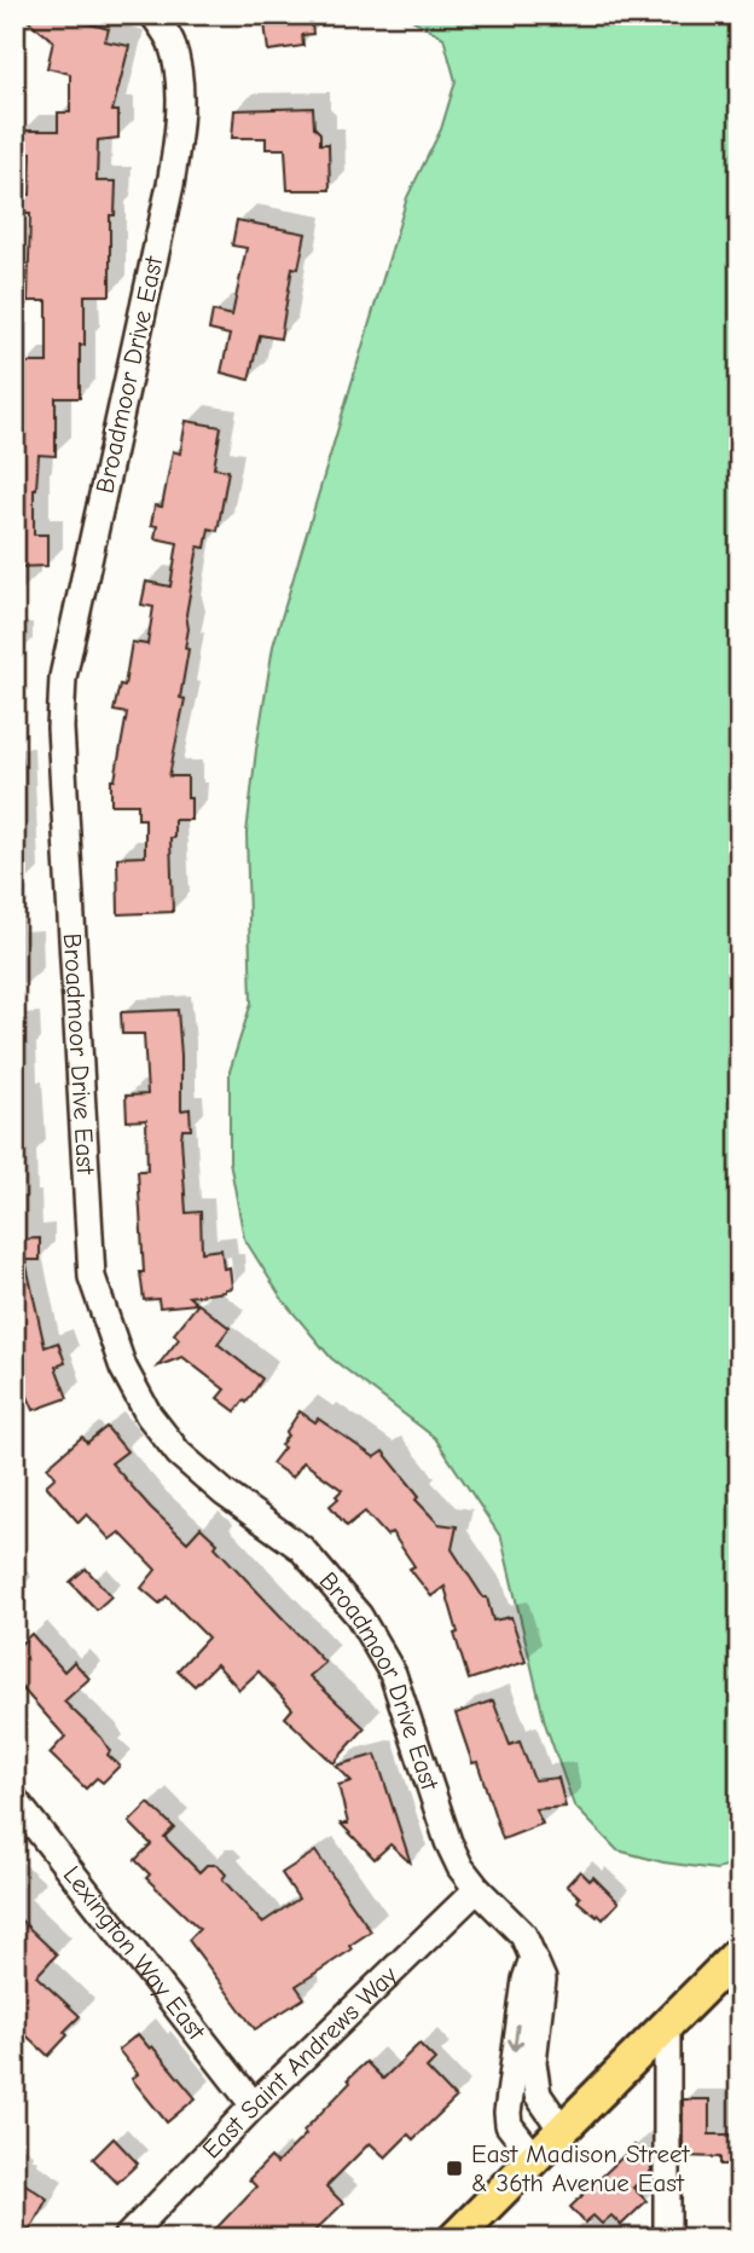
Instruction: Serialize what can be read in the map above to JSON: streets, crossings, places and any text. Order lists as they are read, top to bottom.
{
  "streets": {
    "street": ["Broadmoor Drive East", "Lexington Way East", "East Saint Andrews Way"]
  },
  "crossings": [
    ["Broadmoor Drive East", "East Saint Andrews Way"],
    ["Lexington Way East", "East Saint Andrews Way"]
  ],
  "places": {
    "transit": ["East Madison Street & 36th Avenue East"]
  }
}
